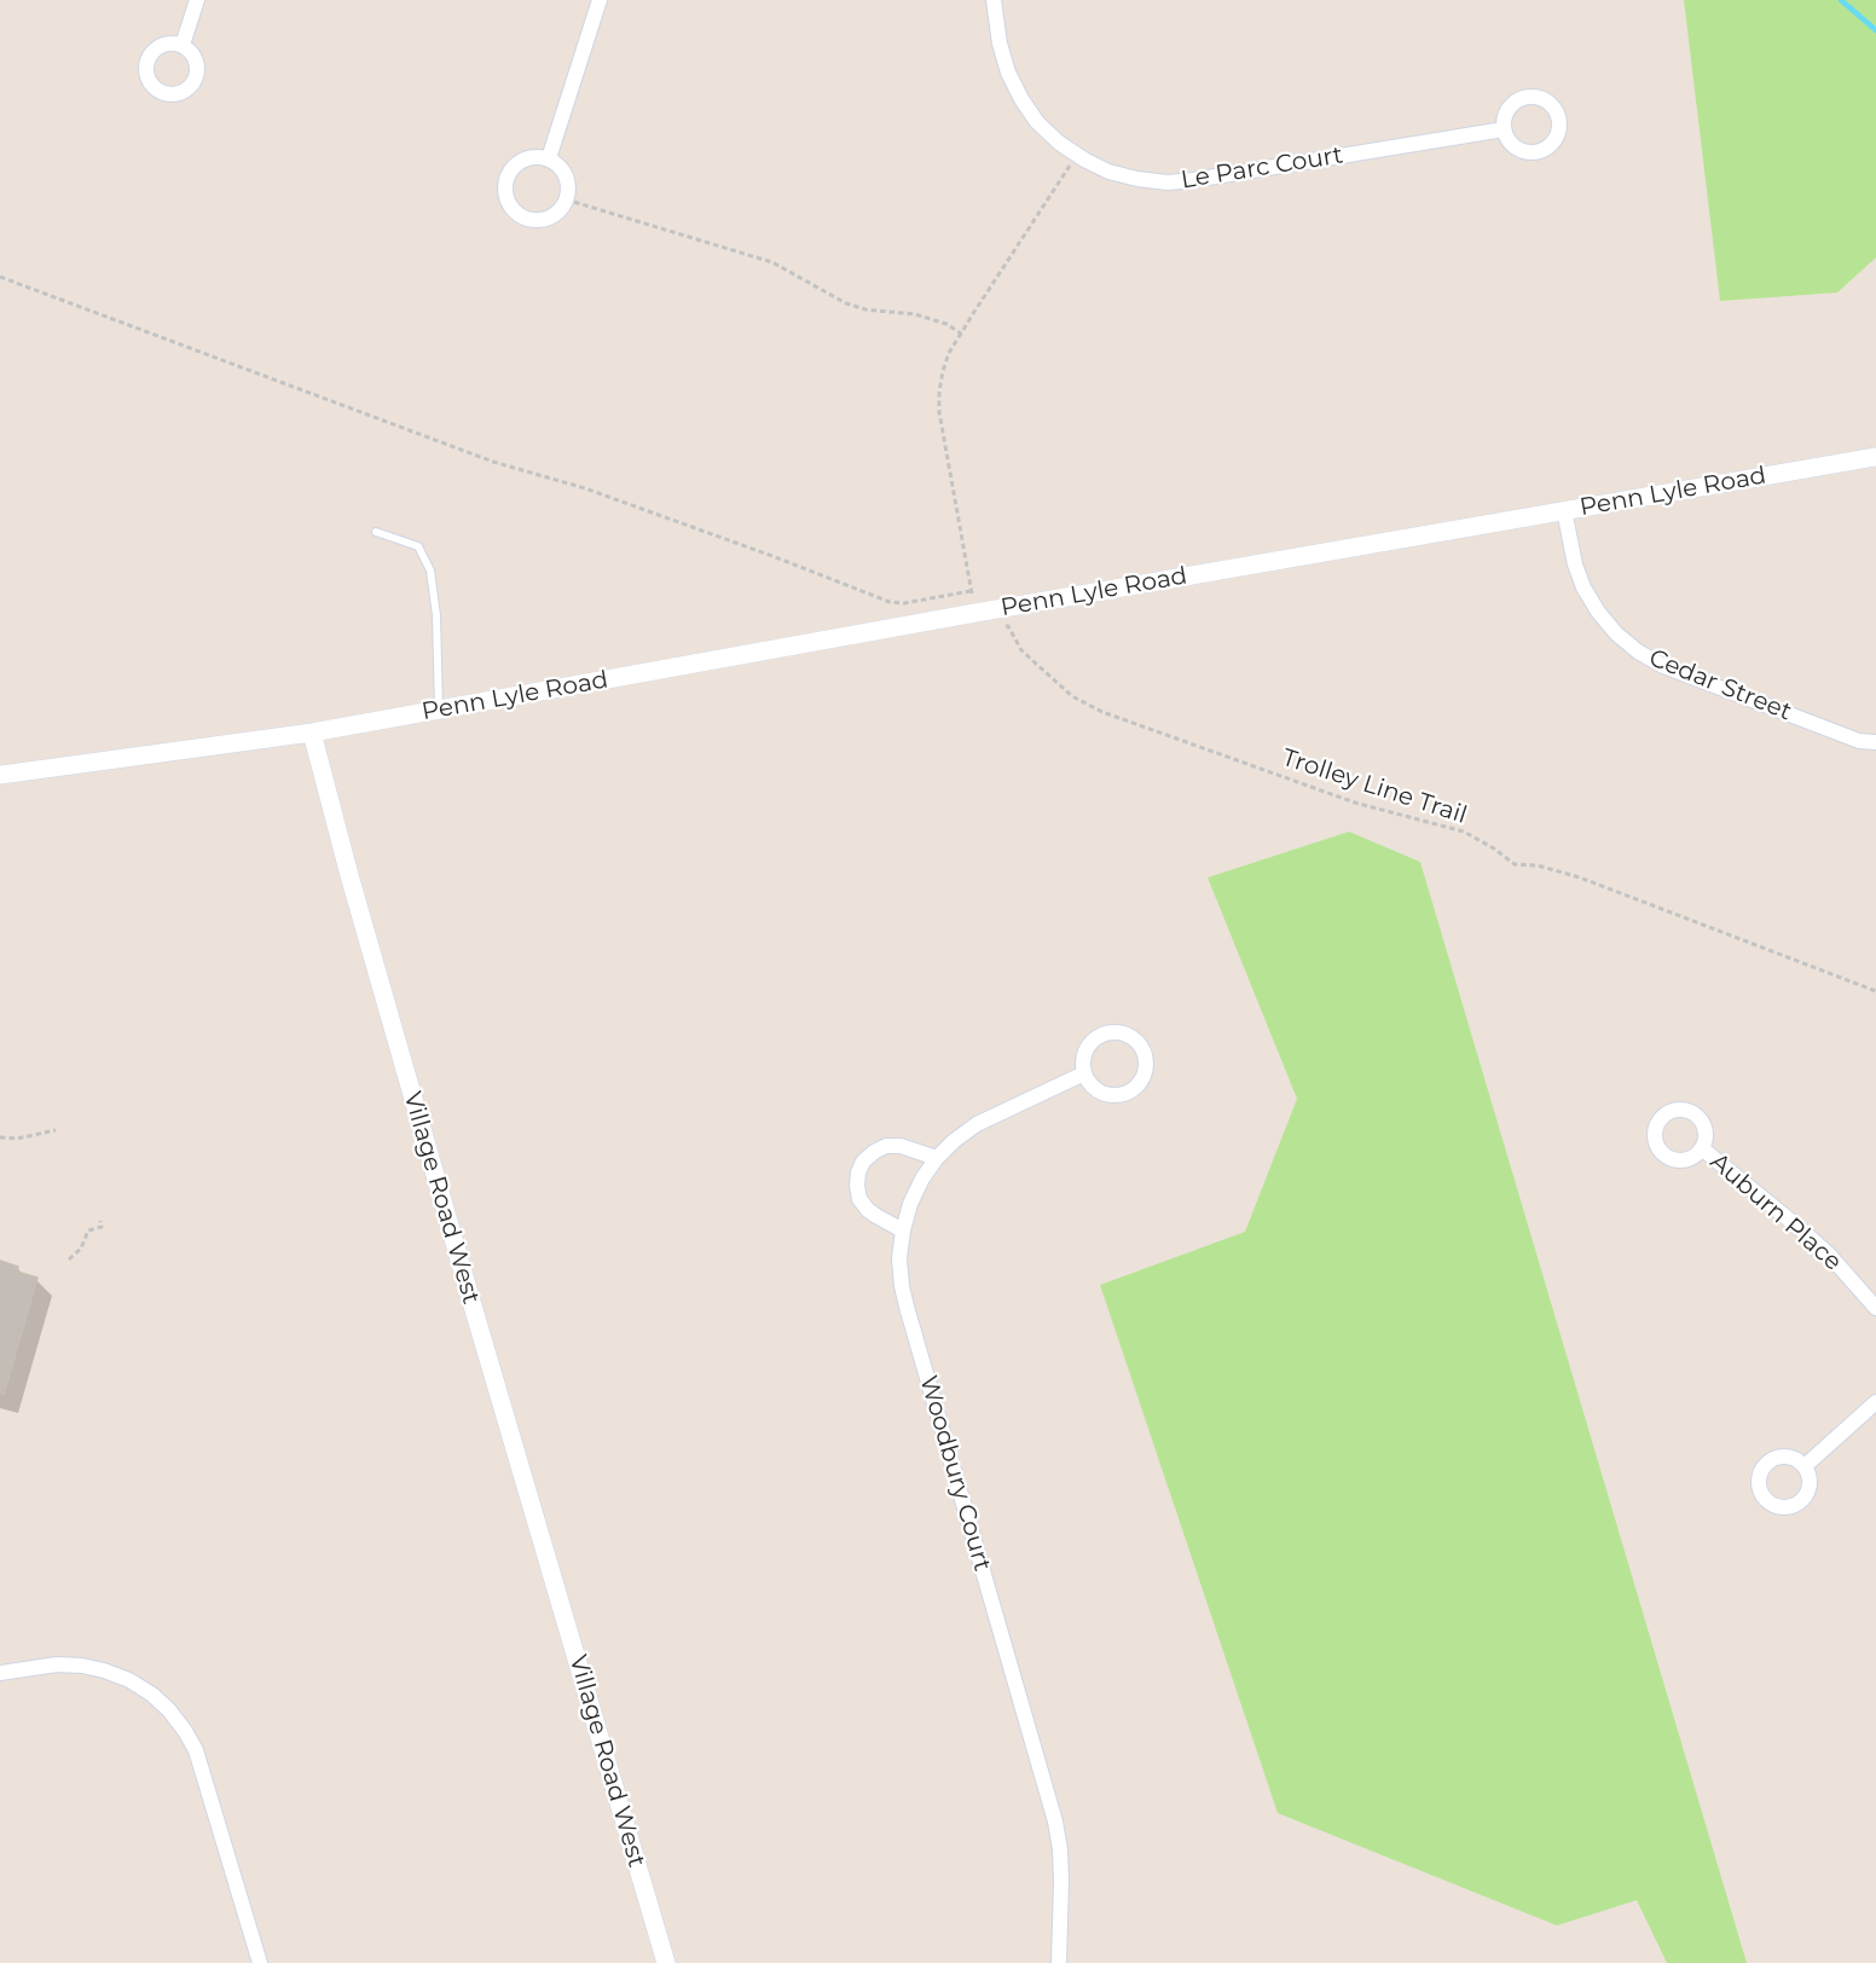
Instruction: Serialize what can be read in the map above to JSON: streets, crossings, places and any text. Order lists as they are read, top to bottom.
{
  "streets": {
    "street": [
      "Le Parc Court",
      "Penn Lyle Road",
      "Cedar Street",
      "Village Road West",
      "Auburn Place",
      "Woodbury Court"
    ],
    "path": ["Trolley Line Trail"]
  },
  "crossings": [
    ["Penn Lyle Road", "Cedar Street"],
    ["Penn Lyle Road", "Village Road West"]
  ]
}
